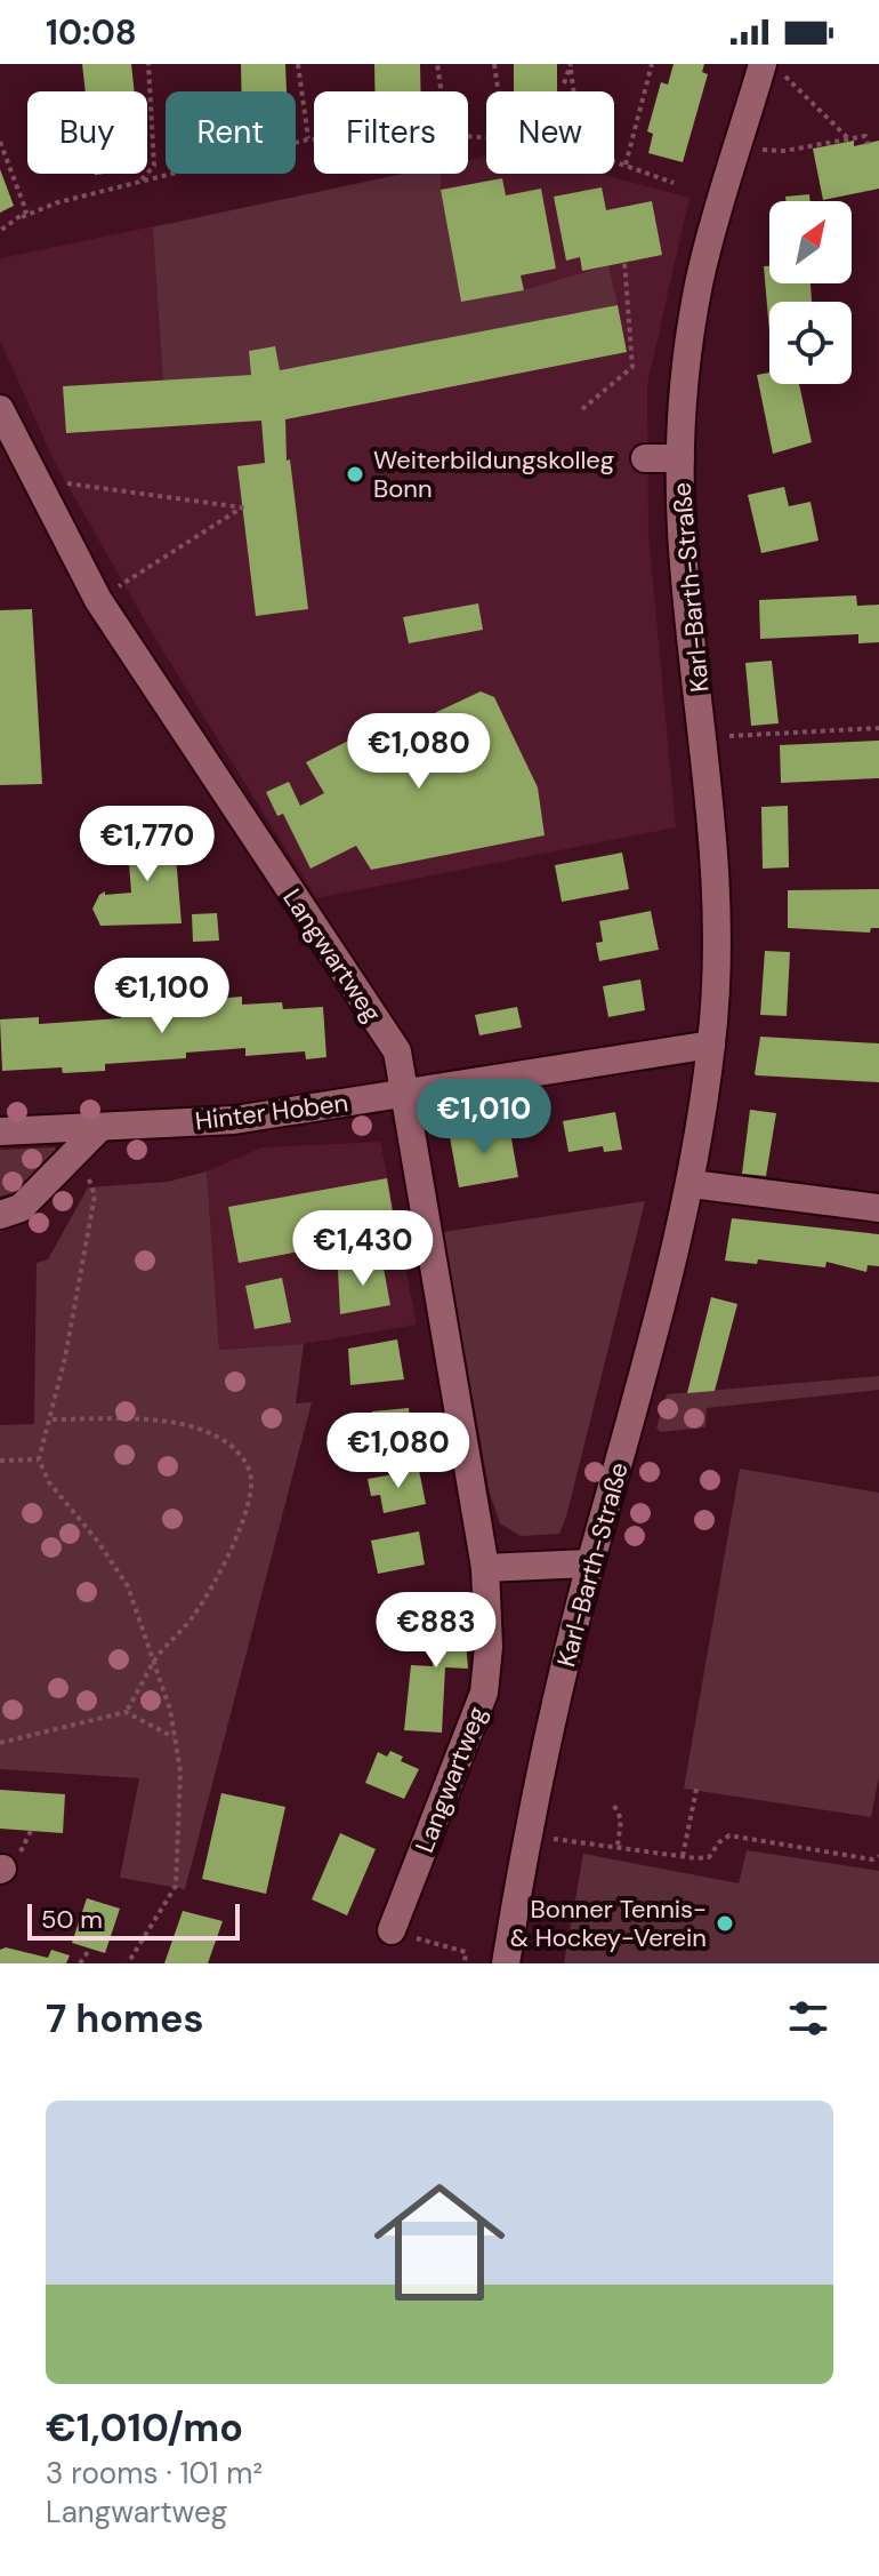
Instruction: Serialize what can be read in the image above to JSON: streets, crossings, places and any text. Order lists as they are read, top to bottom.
{
  "streets": {
    "street": ["Karl-Barth-Straße", "Langwartweg", "Hinter Hoben"]
  },
  "crossings": [
    ["Karl-Barth-Straße", "Hinter Hoben"],
    ["Langwartweg", "Hinter Hoben"]
  ],
  "places": ["Weiterbildungskolleg Bonn", "Bonner Tennis- & Hockey-Verein"],
  "scale_bar": "50 m",
  "north": "top right",
  "page": {
    "status": "10:08",
    "chip": [
      "Buy",
      "Rent",
      "Filters",
      "New"
    ],
    "price": [
      "€1,080",
      "€1,770",
      "€1,100",
      "€1,010",
      "€1,430",
      "€1,080",
      "€883"
    ],
    "scale": "50 m",
    "heading": "7 homes",
    "list": [
      {
        "name": "€1,010/mo",
        "note": "3 rooms · 101 m² · Langwartweg"
      }
    ]
  }
}
